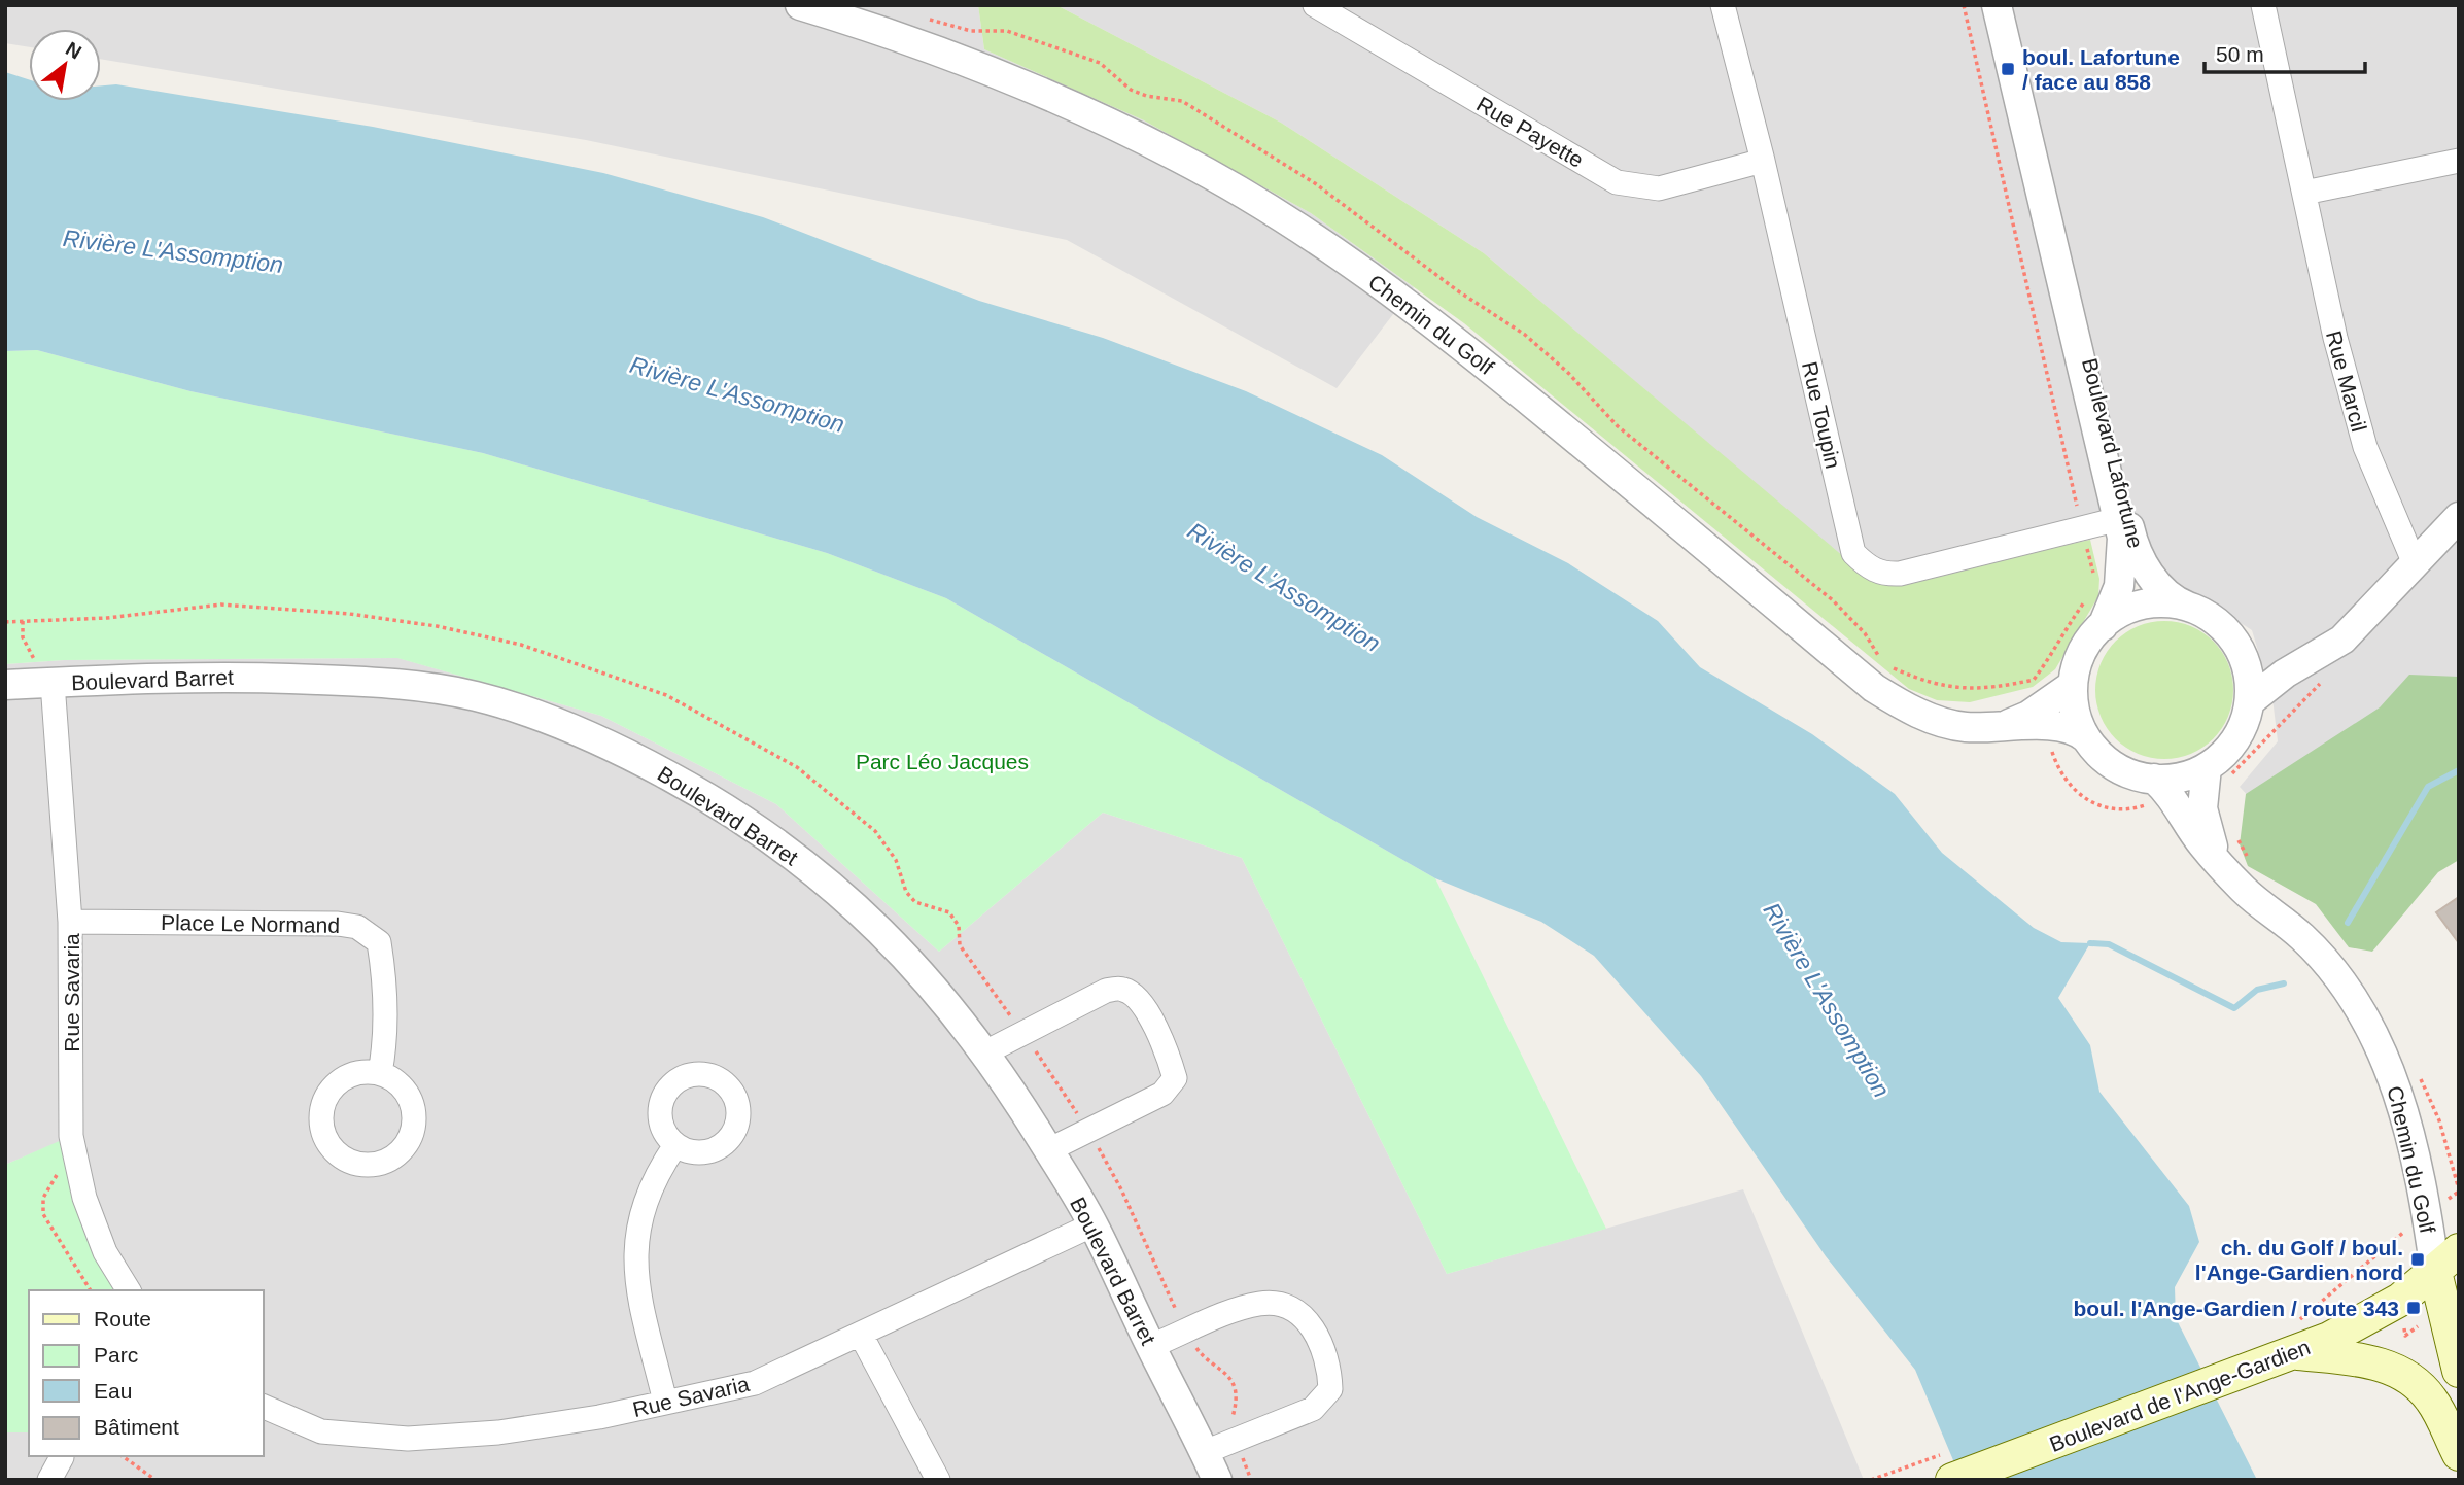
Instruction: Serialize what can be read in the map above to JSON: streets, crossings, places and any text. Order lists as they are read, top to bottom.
{
  "streets": {
    "main road": ["Boulevard de l'Ange-Gardien"],
    "street": [
      "Rue Payette",
      "Chemin du Golf",
      "Rue Marcil",
      "Rue Toupin",
      "Boulevard Lafortune",
      "Boulevard Barret",
      "Place Le Normand",
      "Rue Savaria"
    ]
  },
  "crossings": [
    ["Rue Payette", "Rue Toupin"],
    ["Chemin du Golf", "Boulevard Lafortune"],
    ["Chemin du Golf", "Boulevard de l'Ange-Gardien"],
    ["Rue Toupin", "Boulevard Lafortune"],
    ["Boulevard Barret", "Rue Savaria"],
    ["Place Le Normand", "Rue Savaria"]
  ],
  "water": ["Rivière L'Assomption"],
  "parks": ["Parc Léo Jacques"],
  "places": {
    "transit": ["boul. Lafortune / face au 858", "ch. du Golf / boul. l'Ange-Gardien nord", "boul. l'Ange-Gardien / route 343"]
  },
  "legend": [
    "Route",
    "Parc",
    "Eau",
    "Bâtiment"
  ],
  "scale_bar": "50 m",
  "north": "top right"
}
